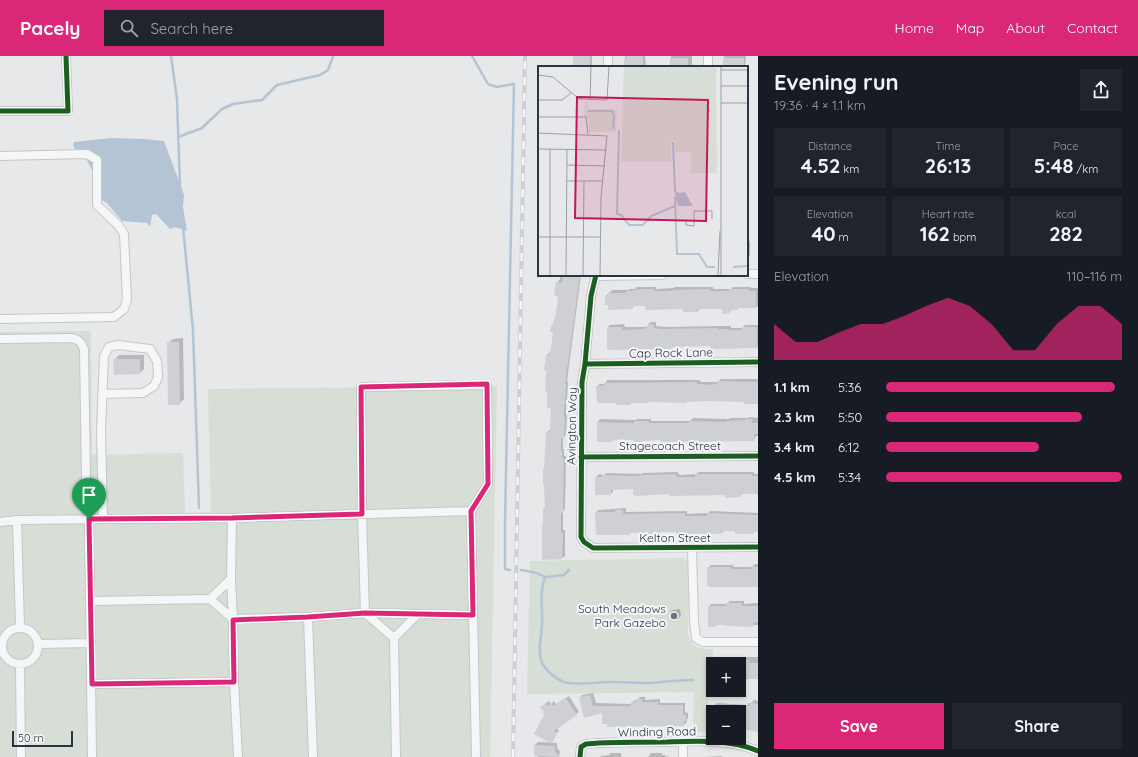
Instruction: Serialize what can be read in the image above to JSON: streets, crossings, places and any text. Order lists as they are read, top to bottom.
{
  "streets": {
    "street": [
      "Cap Rock Lane",
      "Avington Way",
      "Stagecoach Street",
      "Kelton Street",
      "Winding Road"
    ]
  },
  "crossings": [
    ["Cap Rock Lane", "Avington Way"],
    ["Avington Way", "Stagecoach Street"],
    ["Avington Way", "Kelton Street"]
  ],
  "places": ["South Meadows Park Gazebo"],
  "scale_bar": "50 m",
  "page": {
    "header": "Pacely",
    "search": "Search here",
    "nav": [
      "Home",
      "Map",
      "About",
      "Contact"
    ],
    "heading": ["Evening run", "19:36 · 4 × 1.1 km"],
    "stats": [
      ["Distance", "4.52 km"],
      ["Time", "26:13"],
      ["Pace", "5:48 /km"],
      ["Elevation", "40 m"],
      ["Heart rate", "162 bpm"],
      ["kcal", "282"]
    ],
    "chart": ["Elevation", "110–116 m"],
    "list": [
      {
        "name": "1.1 km",
        "note": "5:36"
      },
      {
        "name": "2.3 km",
        "note": "5:50"
      },
      {
        "name": "3.4 km",
        "note": "6:12"
      },
      {
        "name": "4.5 km",
        "note": "5:34"
      }
    ],
    "map_buttons": ["+", "−"],
    "buttons": ["Save", "Share"],
    "scale": "50 m"
  }
}
